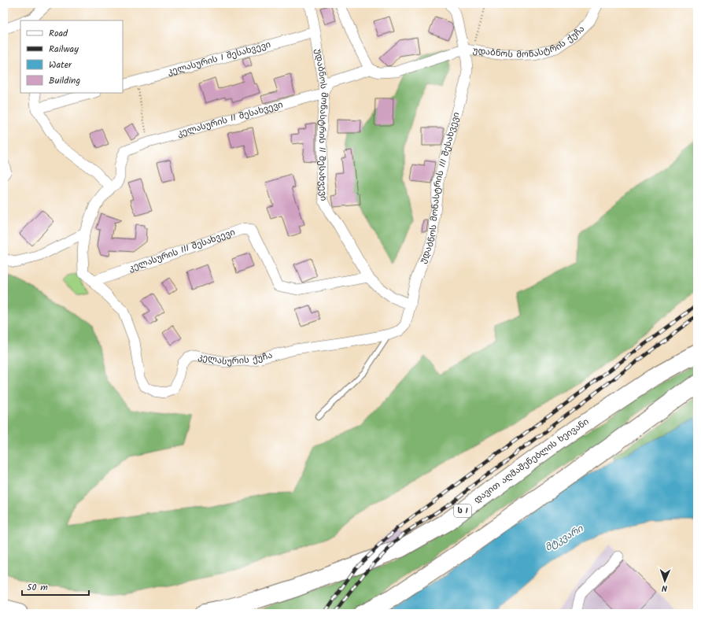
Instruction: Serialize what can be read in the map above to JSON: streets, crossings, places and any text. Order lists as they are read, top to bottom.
{
  "streets": {
    "highway": ["დავით აღმაშენებლის ხეივანი", "ს 1"],
    "street": [
      "უდაბნოს მონასტრის ქუჩა",
      "კელასურის I შესახვევი",
      "კელასურის II შესახვევი",
      "უდაბნოს მონასტრის II შესახვევი",
      "უდაბნოს მონასტრის III შესახვევი",
      "კელასურის III შესახვევი",
      "კელასურის ქუჩა"
    ]
  },
  "crossings": [
    ["უდაბნოს მონასტრის ქუჩა", "უდაბნოს მონასტრის III შესახვევი"],
    ["კელასურის I შესახვევი", "უდაბნოს მონასტრის II შესახვევი"],
    ["კელასურის II შესახვევი", "უდაბნოს მონასტრის II შესახვევი"],
    ["კელასურის II შესახვევი", "კელასურის ქუჩა"],
    ["უდაბნოს მონასტრის II შესახვევი", "უდაბნოს მონასტრის III შესახვევი"],
    ["უდაბნოს მონასტრის II შესახვევი", "კელასურის III შესახვევი"],
    ["უდაბნოს მონასტრის III შესახვევი", "კელასურის ქუჩა"],
    ["კელასურის III შესახვევი", "კელასურის ქუჩა"]
  ],
  "water": ["მტკვარი"],
  "legend": [
    "Road",
    "Railway",
    "Water",
    "Building"
  ],
  "scale_bar": "50 m",
  "north": "bottom"
}
